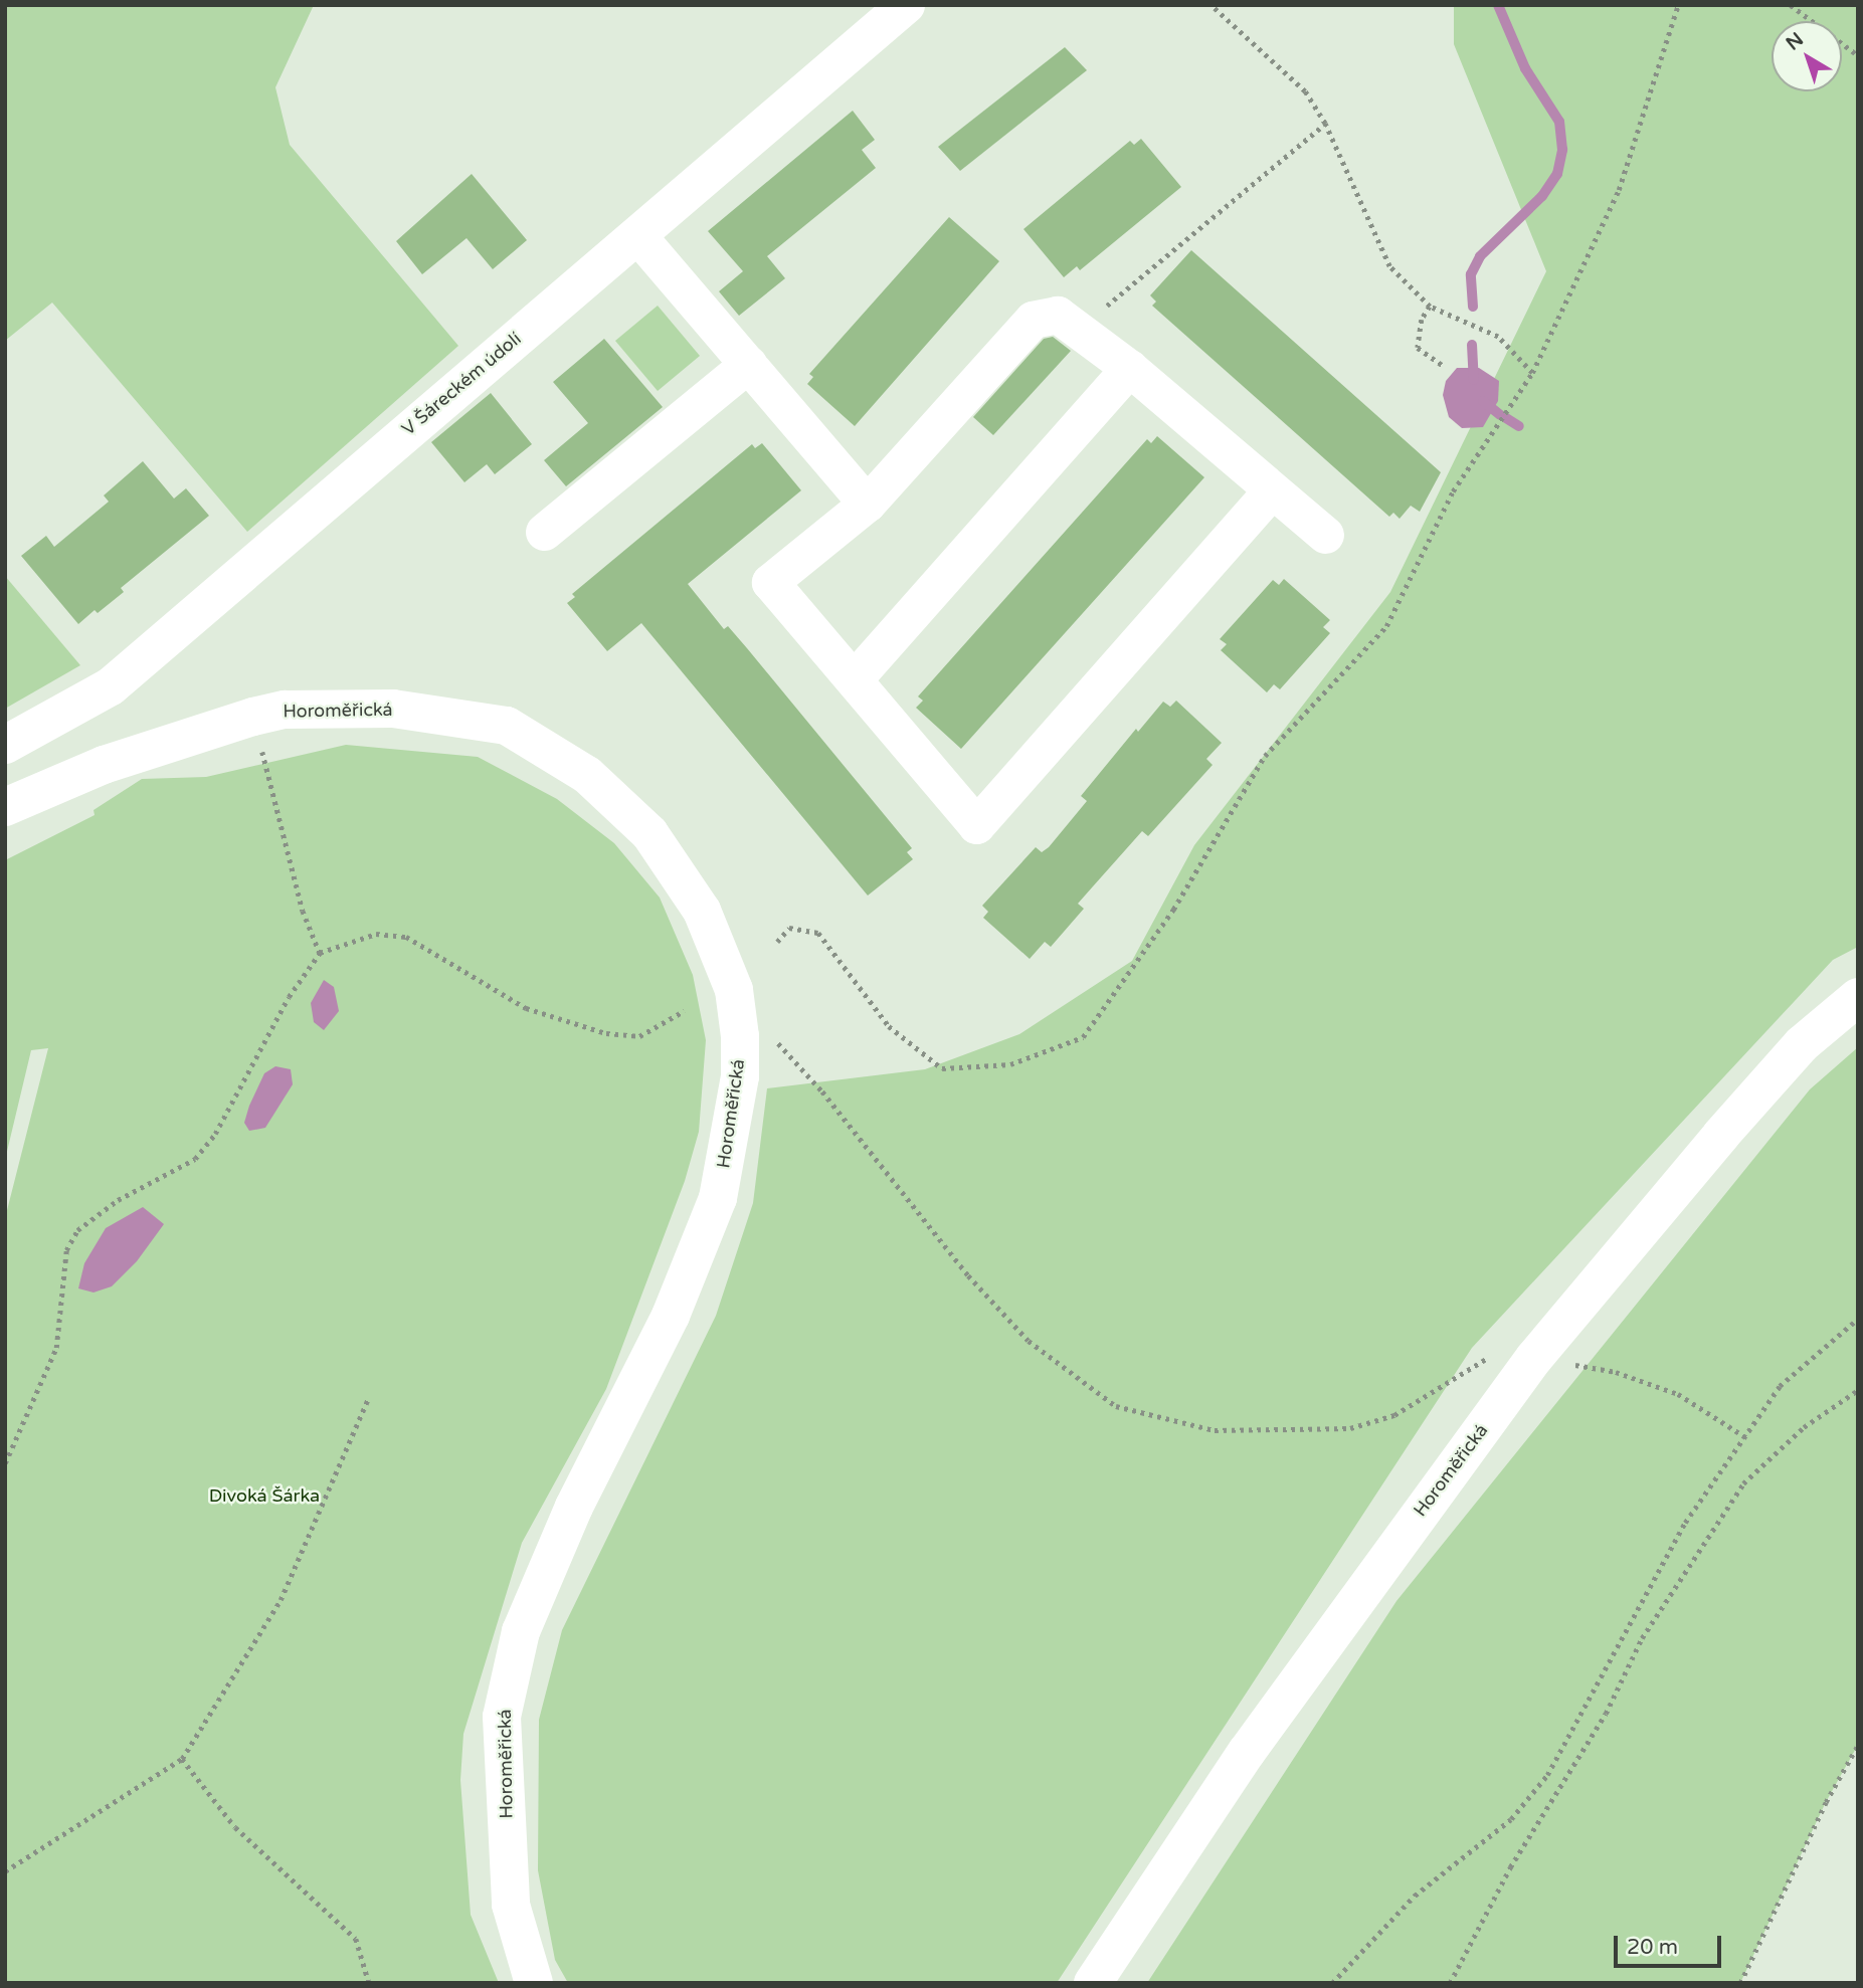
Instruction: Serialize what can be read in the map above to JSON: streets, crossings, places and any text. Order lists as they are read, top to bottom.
{
  "streets": {
    "main road": ["V Šáreckém údolí", "Horoměřická"]
  },
  "parks": ["Divoká Šárka"],
  "scale_bar": "20 m",
  "north": "top left"
}
